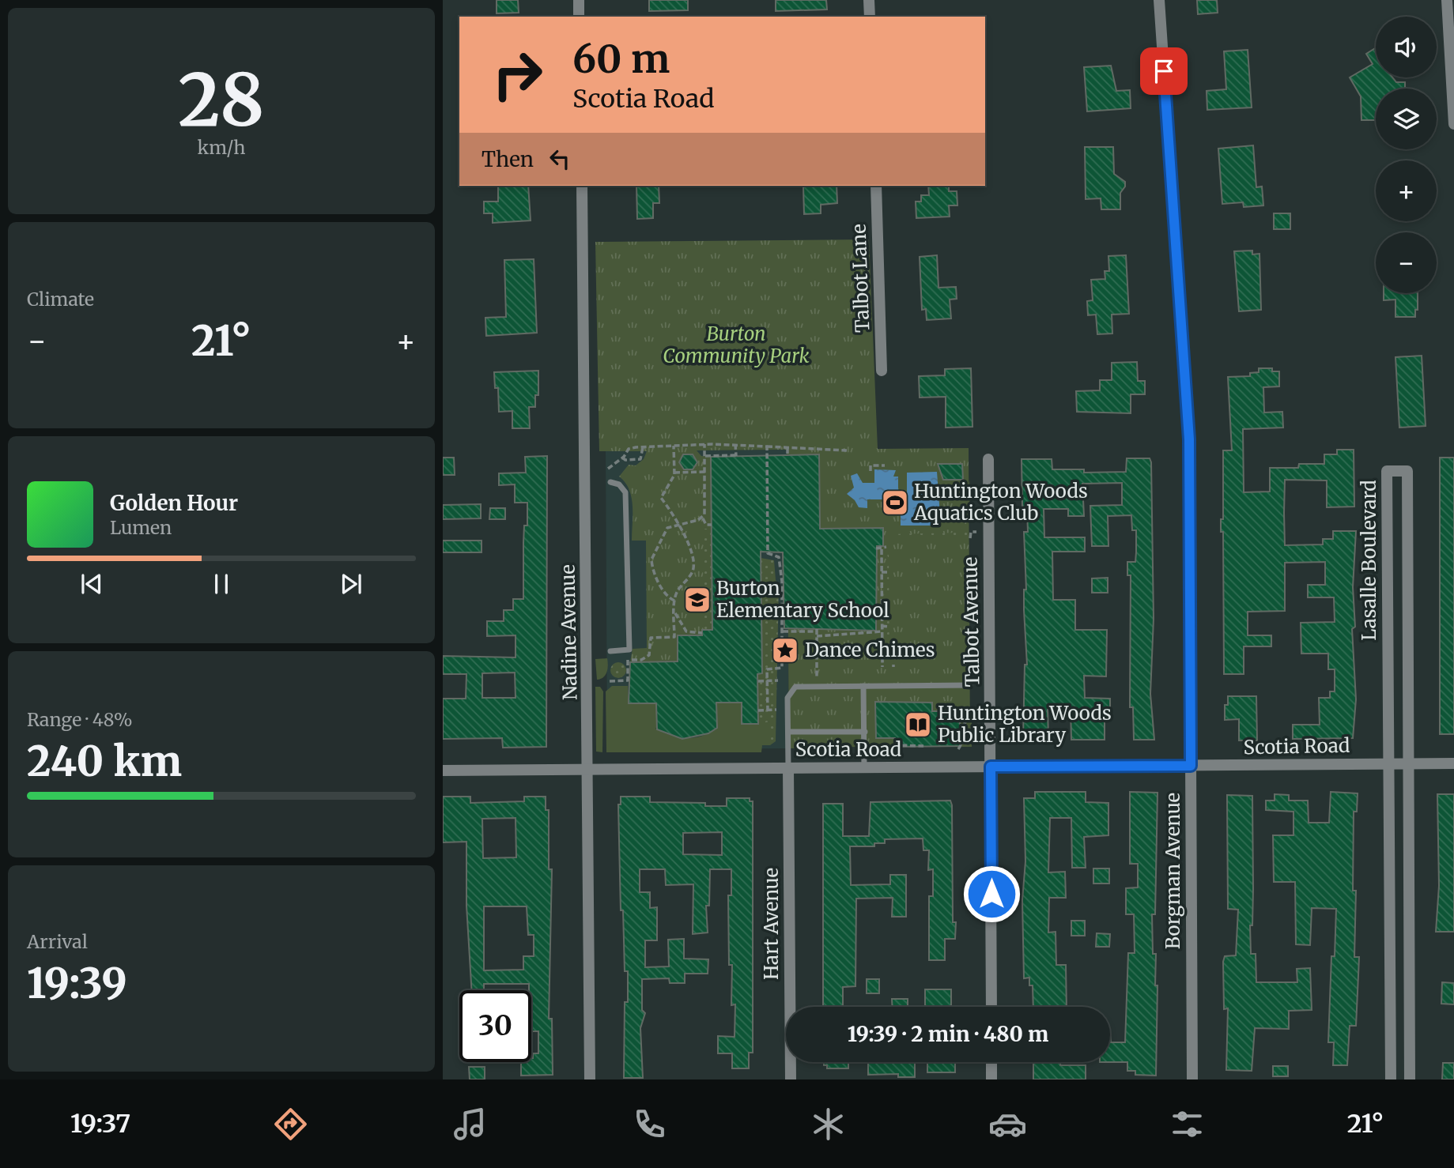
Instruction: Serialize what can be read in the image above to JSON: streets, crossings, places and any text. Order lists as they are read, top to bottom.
{
  "streets": {
    "street": [
      "Talbot Lane",
      "Lasalle Boulevard",
      "Talbot Avenue",
      "Nadine Avenue",
      "Scotia Road",
      "Borgman Avenue",
      "Hart Avenue"
    ]
  },
  "crossings": [
    ["Lasalle Boulevard", "Scotia Road"],
    ["Talbot Avenue", "Scotia Road"],
    ["Nadine Avenue", "Scotia Road"],
    ["Scotia Road", "Borgman Avenue"],
    ["Scotia Road", "Hart Avenue"]
  ],
  "parks": ["Burton Community Park"],
  "places": {
    "sports": ["Huntington Woods Aquatics Club"],
    "school or university": ["Burton Elementary School"],
    "place": ["Dance Chimes"],
    "library": ["Huntington Woods Public Library"]
  },
  "page": {
    "tile": [
      ["28", "km/h"],
      "Climate",
      ["Range · 48%", "240 km"],
      ["Arrival", "19:39"]
    ],
    "map_buttons": ["+", "−"],
    "turn": ["60 m", "Scotia Road"],
    "then": "Then",
    "heat": ["−", "21°", "+"],
    "song": ["Golden Hour", "Lumen"],
    "limit": "30",
    "trip": "19:39 · 2 min · 480 m",
    "tabs": ["19:37", "21°"]
  }
}
